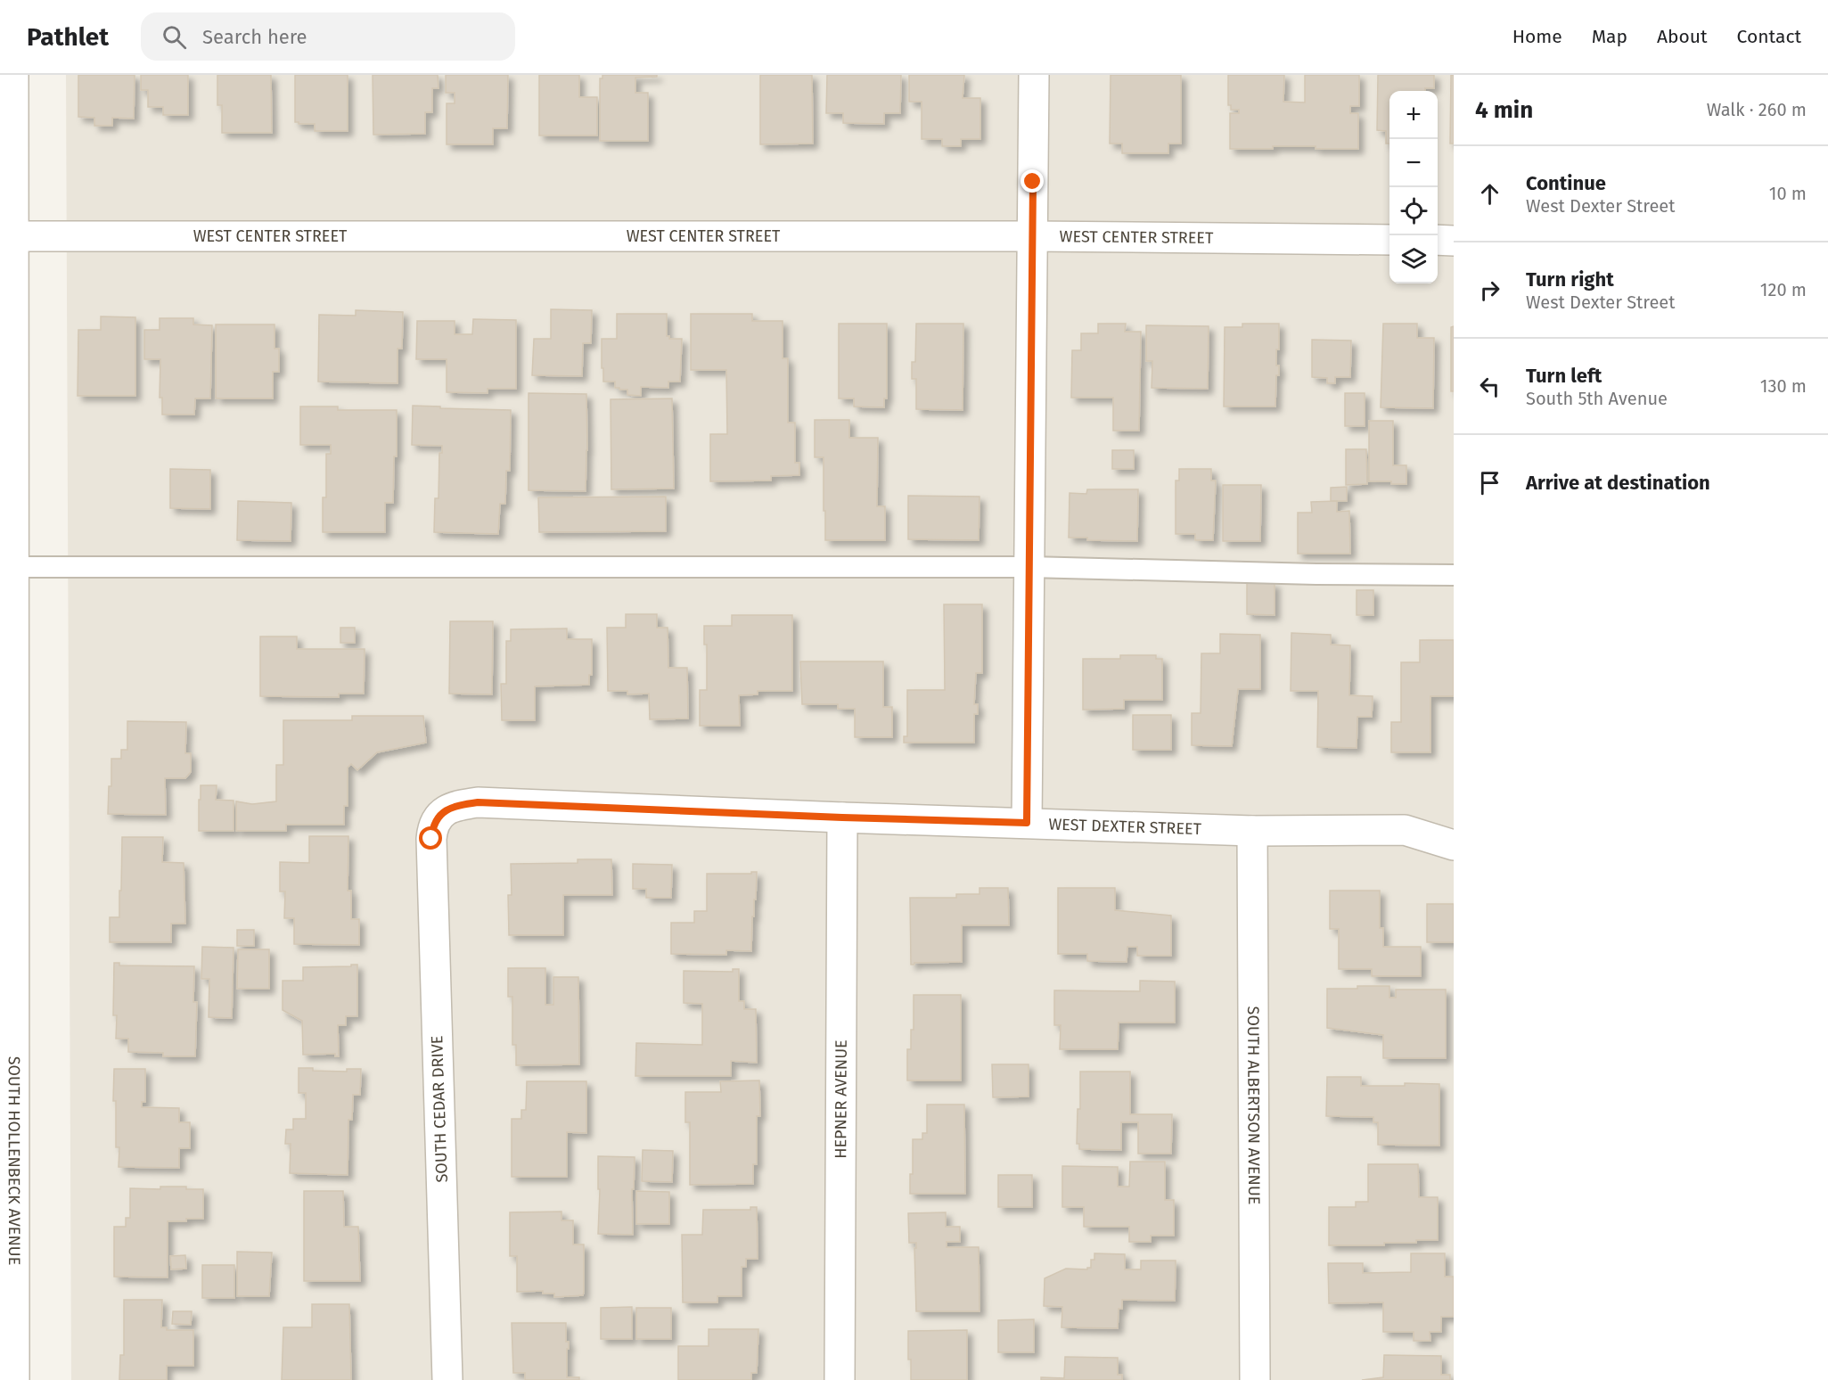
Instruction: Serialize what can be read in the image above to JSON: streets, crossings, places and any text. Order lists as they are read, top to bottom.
{
  "streets": {
    "street": [
      "WEST CENTER STREET",
      "WEST DEXTER STREET",
      "HEPNER AVENUE",
      "SOUTH ALBERTSON AVENUE",
      "SOUTH CEDAR DRIVE",
      "SOUTH HOLLENBECK AVENUE"
    ]
  },
  "crossings": [
    ["WEST CENTER STREET", "SOUTH HOLLENBECK AVENUE"],
    ["WEST DEXTER STREET", "HEPNER AVENUE"],
    ["WEST DEXTER STREET", "SOUTH ALBERTSON AVENUE"],
    ["WEST DEXTER STREET", "SOUTH CEDAR DRIVE"]
  ],
  "page": {
    "header": "Pathlet",
    "search": "Search here",
    "nav": [
      "Home",
      "Map",
      "About",
      "Contact"
    ],
    "heading": ["4 min", "Walk · 260 m"],
    "map_buttons": ["+", "−"],
    "list": [
      ["Continue", "West Dexter Street", "10 m"],
      ["Turn right", "West Dexter Street", "120 m"],
      ["Turn left", "South 5th Avenue", "130 m"],
      "Arrive at destination"
    ]
  }
}
